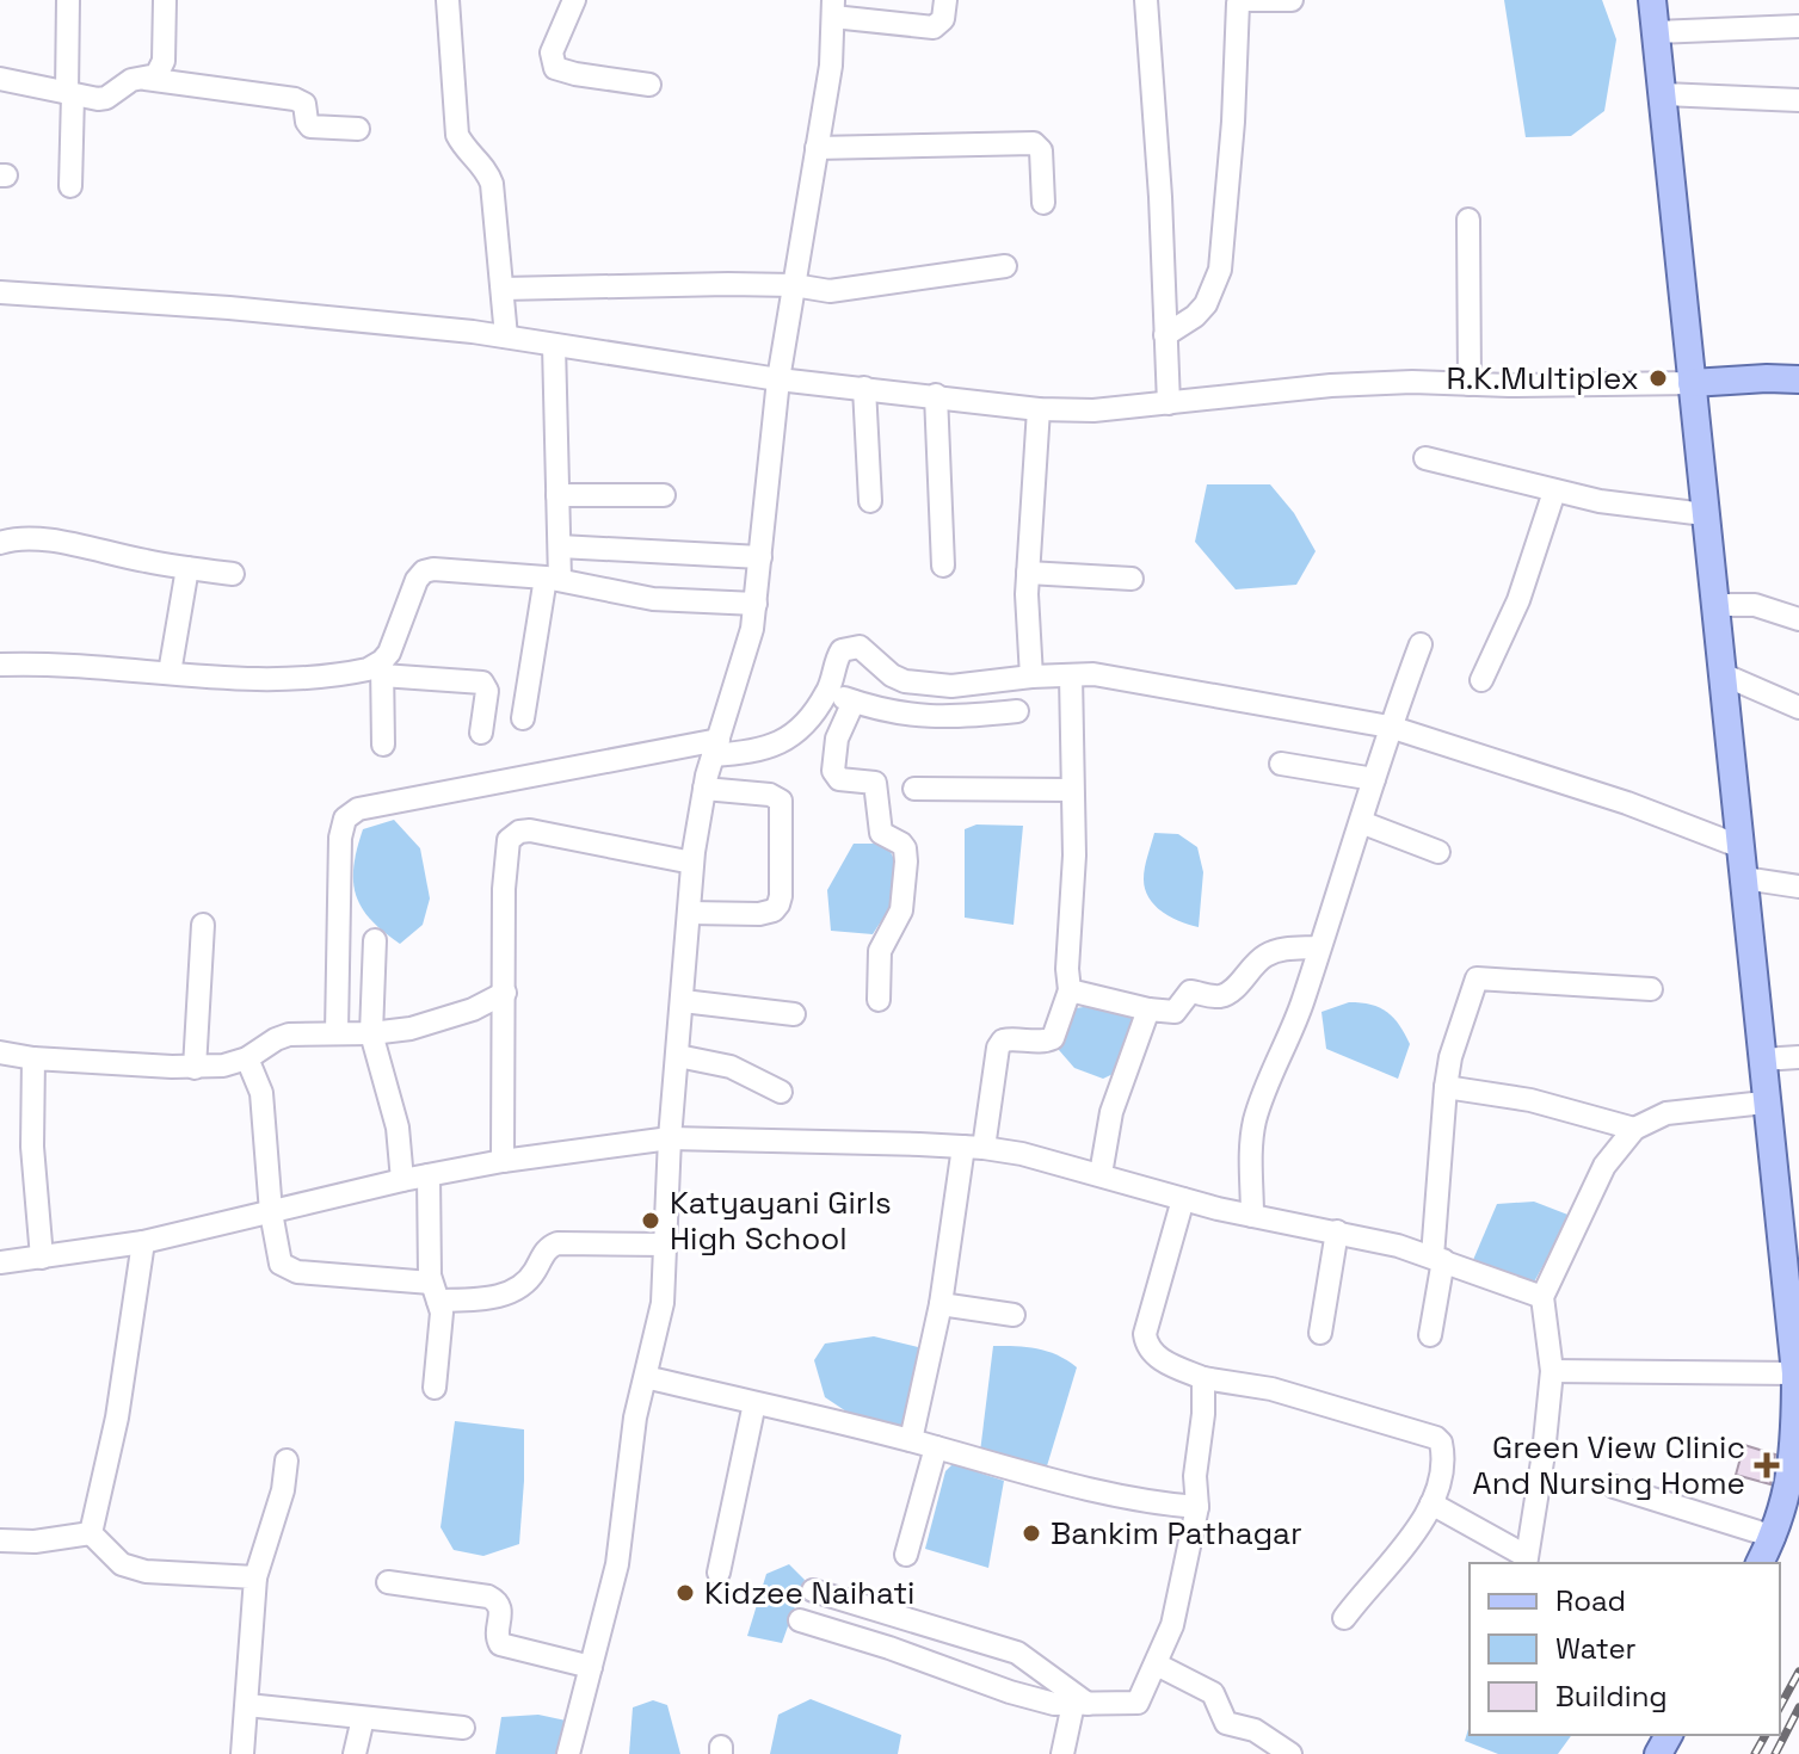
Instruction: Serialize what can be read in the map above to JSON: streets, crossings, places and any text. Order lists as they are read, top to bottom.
{
  "places": {
    "other": [
      "R.K.Multiplex",
      "Katyayani Girls High School",
      "Bankim Pathagar",
      "Kidzee Naihati"
    ],
    "health": ["Green View Clinic And Nursing Home"]
  },
  "legend": ["Road", "Water", "Building"]
}
